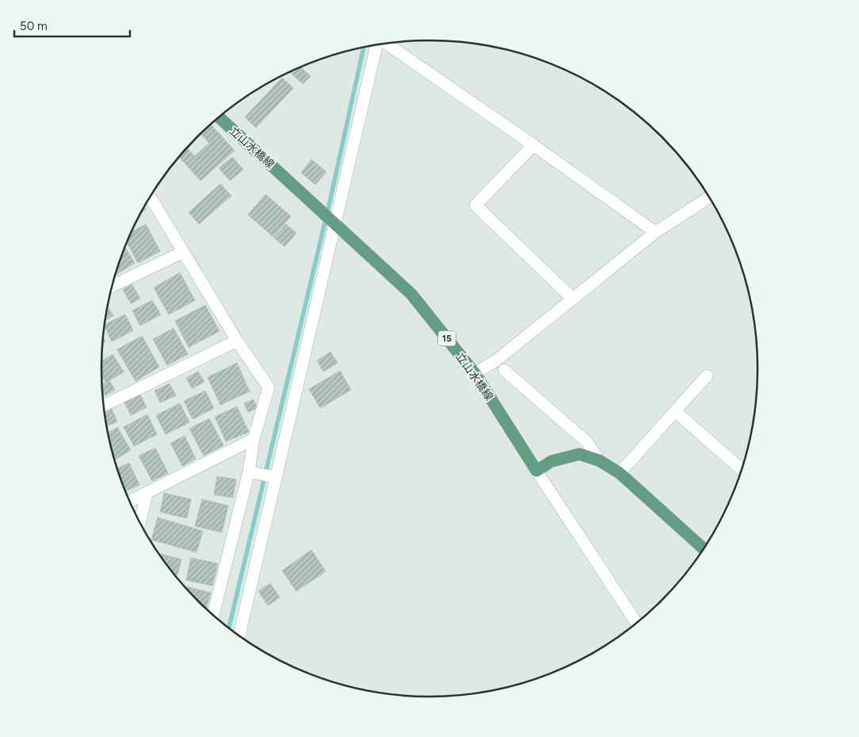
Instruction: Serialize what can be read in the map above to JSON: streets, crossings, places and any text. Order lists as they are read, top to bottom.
{
  "streets": {
    "main road": ["立山水橋線", "15"]
  },
  "scale_bar": "50 m"
}
